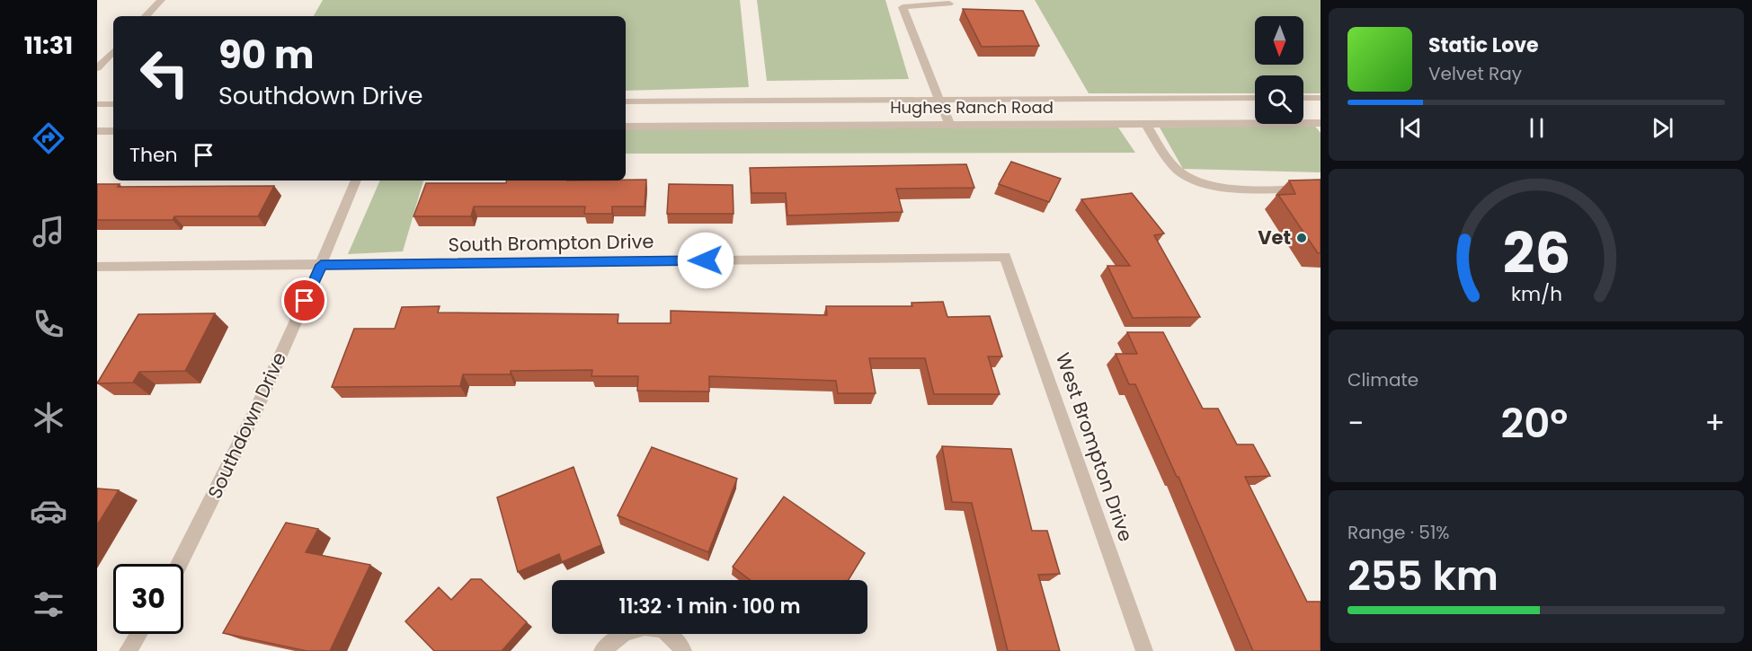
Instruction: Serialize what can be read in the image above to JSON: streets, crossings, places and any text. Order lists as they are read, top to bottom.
{
  "streets": {
    "street": [
      "Hughes Ranch Road",
      "South Brompton Drive",
      "Southdown Drive",
      "West Brompton Drive"
    ]
  },
  "crossings": [
    ["South Brompton Drive", "Southdown Drive"],
    ["South Brompton Drive", "West Brompton Drive"]
  ],
  "places": ["Vet"],
  "north": "bottom",
  "page": {
    "tabs": "11:31",
    "turn": ["90 m", "Southdown Drive"],
    "song": ["Static Love", "Velvet Ray"],
    "then": "Then",
    "tile": [
      "Climate",
      ["Range · 51%", "255 km"]
    ],
    "heat": ["−", "20°", "+"],
    "limit": "30",
    "trip": "11:32 · 1 min · 100 m",
    "gauge": ["26", "km/h"]
  }
}
